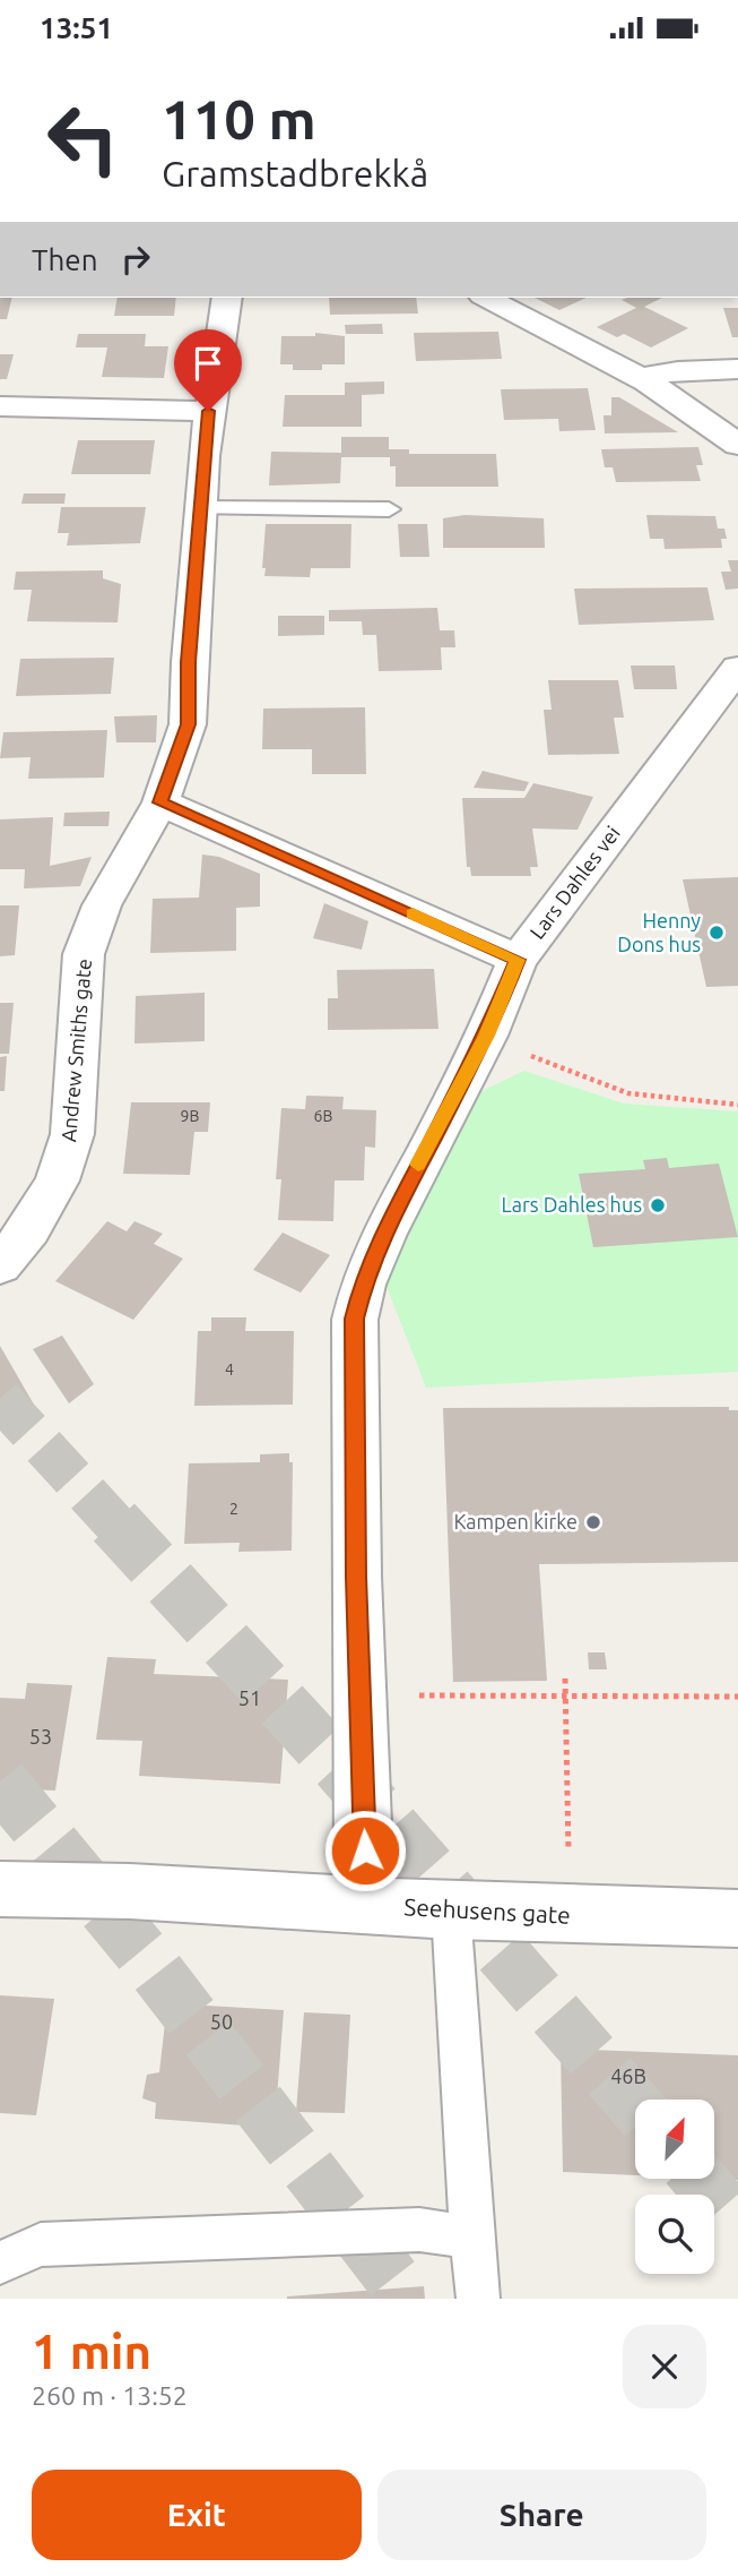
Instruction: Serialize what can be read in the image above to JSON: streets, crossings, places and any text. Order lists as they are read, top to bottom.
{
  "streets": {
    "street": ["Lars Dahles vei", "Andrew Smiths gate", "Seehusens gate"]
  },
  "crossings": [
    ["Lars Dahles vei", "Seehusens gate"]
  ],
  "places": ["Henny Dons hus", "Lars Dahles hus", "Kampen kirke"],
  "house_numbers": [
    "9B",
    "6B",
    "4",
    "2",
    "51",
    "53",
    "50",
    "46B"
  ],
  "north": "top right",
  "page": {
    "status": "13:51",
    "turn": ["110 m", "Gramstadbrekkå"],
    "then": "Then",
    "heading": ["1 min", "260 m · 13:52"],
    "buttons": ["Exit", "Share"]
  }
}
